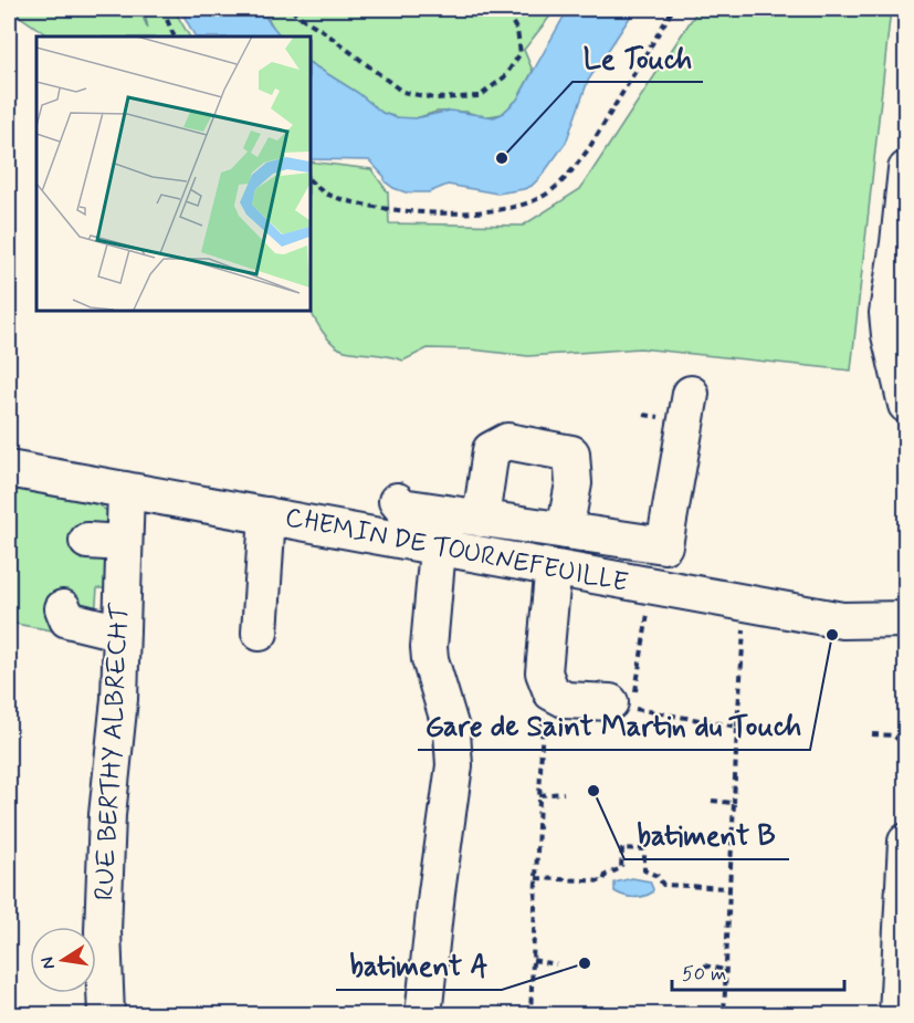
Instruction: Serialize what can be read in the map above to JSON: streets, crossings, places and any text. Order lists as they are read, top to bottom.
{
  "streets": {
    "street": ["CHEMIN DE TOURNEFEUILLE", "RUE BERTHY ALBRECHT"]
  },
  "crossings": [
    ["CHEMIN DE TOURNEFEUILLE", "RUE BERTHY ALBRECHT"]
  ],
  "places": [
    "Le Touch",
    "Gare de Saint Martin du Touch",
    "batiment B",
    "batiment A"
  ],
  "scale_bar": "50 m",
  "north": "left"
}
